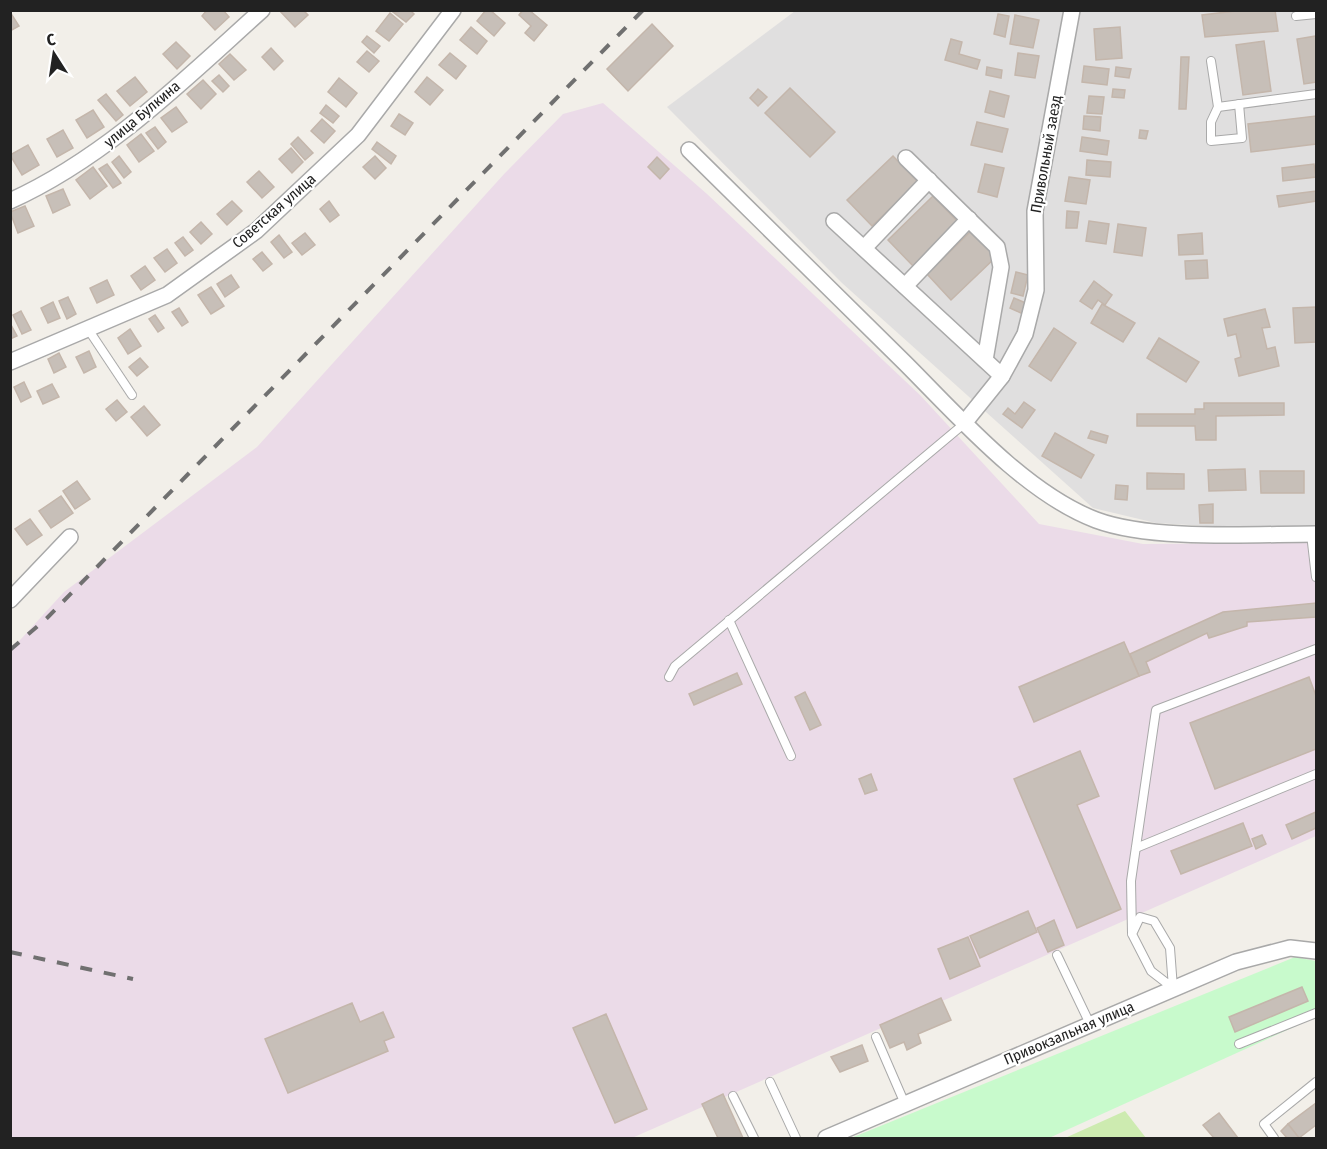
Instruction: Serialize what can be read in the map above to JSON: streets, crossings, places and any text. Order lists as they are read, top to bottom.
{
  "streets": {
    "street": [
      "улица Булкина",
      "Привольный заезд",
      "Советская улица",
      "Привокзальная улица"
    ]
  },
  "north": "top"
}
